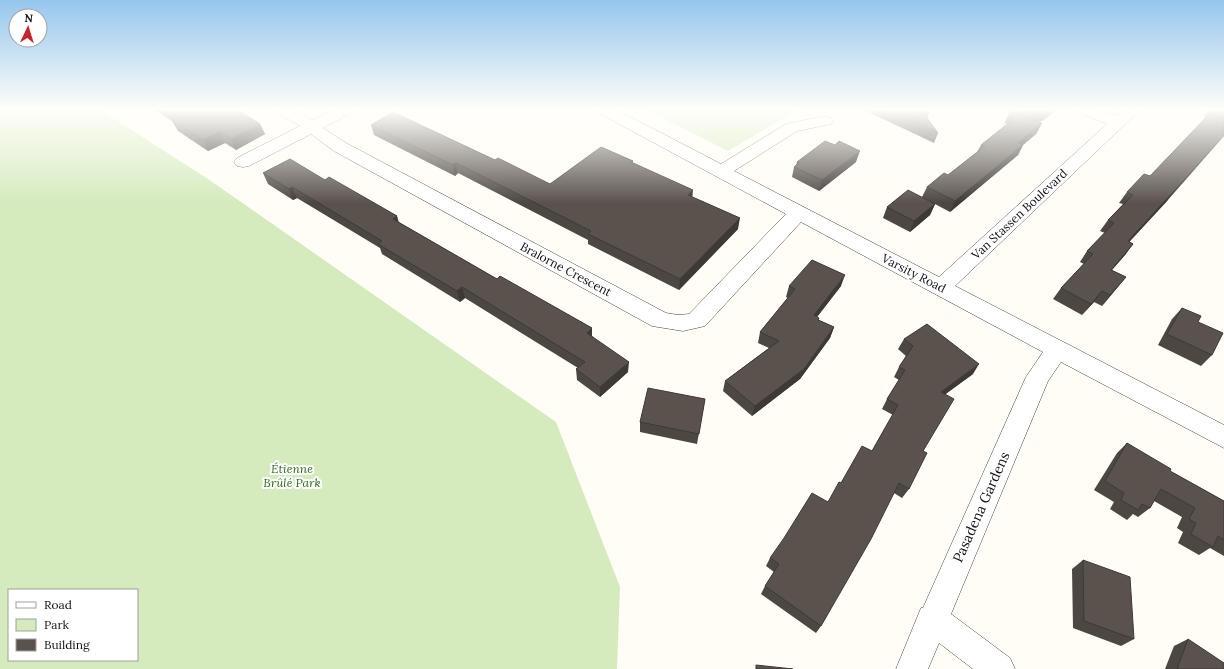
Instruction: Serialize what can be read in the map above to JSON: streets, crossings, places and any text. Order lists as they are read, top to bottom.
{
  "streets": {
    "street": [
      "Van Stassen Boulevard",
      "Bralorne Crescent",
      "Varsity Road",
      "Pasadena Gardens"
    ]
  },
  "crossings": [
    ["Van Stassen Boulevard", "Varsity Road"],
    ["Bralorne Crescent", "Varsity Road"],
    ["Varsity Road", "Pasadena Gardens"]
  ],
  "parks": ["Étienne Brûlé Park"],
  "legend": ["Road", "Park", "Building"],
  "north": "top"
}
